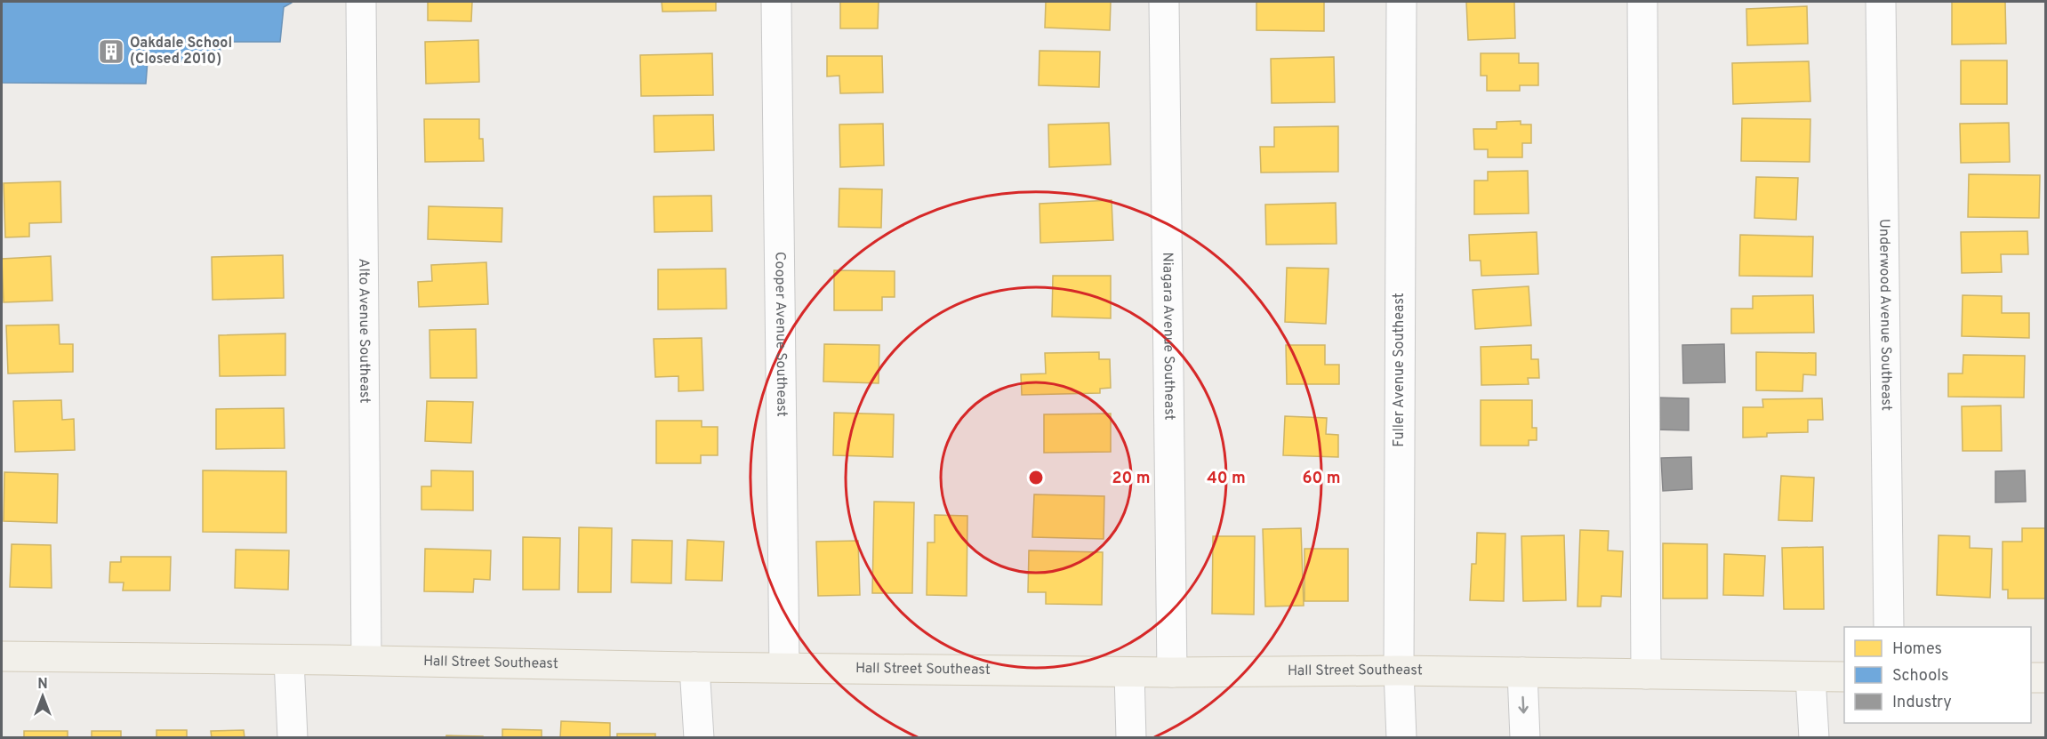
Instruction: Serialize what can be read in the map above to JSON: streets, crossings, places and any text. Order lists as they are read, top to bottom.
{
  "streets": {
    "main road": ["Hall Street Southeast"],
    "street": [
      "Underwood Avenue Southeast",
      "Alto Avenue Southeast",
      "Cooper Avenue Southeast",
      "Niagara Avenue Southeast",
      "Fuller Avenue Southeast"
    ]
  },
  "crossings": [
    ["Alto Avenue Southeast", "Hall Street Southeast"],
    ["Cooper Avenue Southeast", "Hall Street Southeast"],
    ["Niagara Avenue Southeast", "Hall Street Southeast"],
    ["Fuller Avenue Southeast", "Hall Street Southeast"]
  ],
  "places": {
    "building": ["Oakdale School (Closed 2010)"]
  },
  "legend": ["Homes", "Schools", "Industry"],
  "north": "top",
  "rings": ["20 m", "40 m", "60 m"]
}
